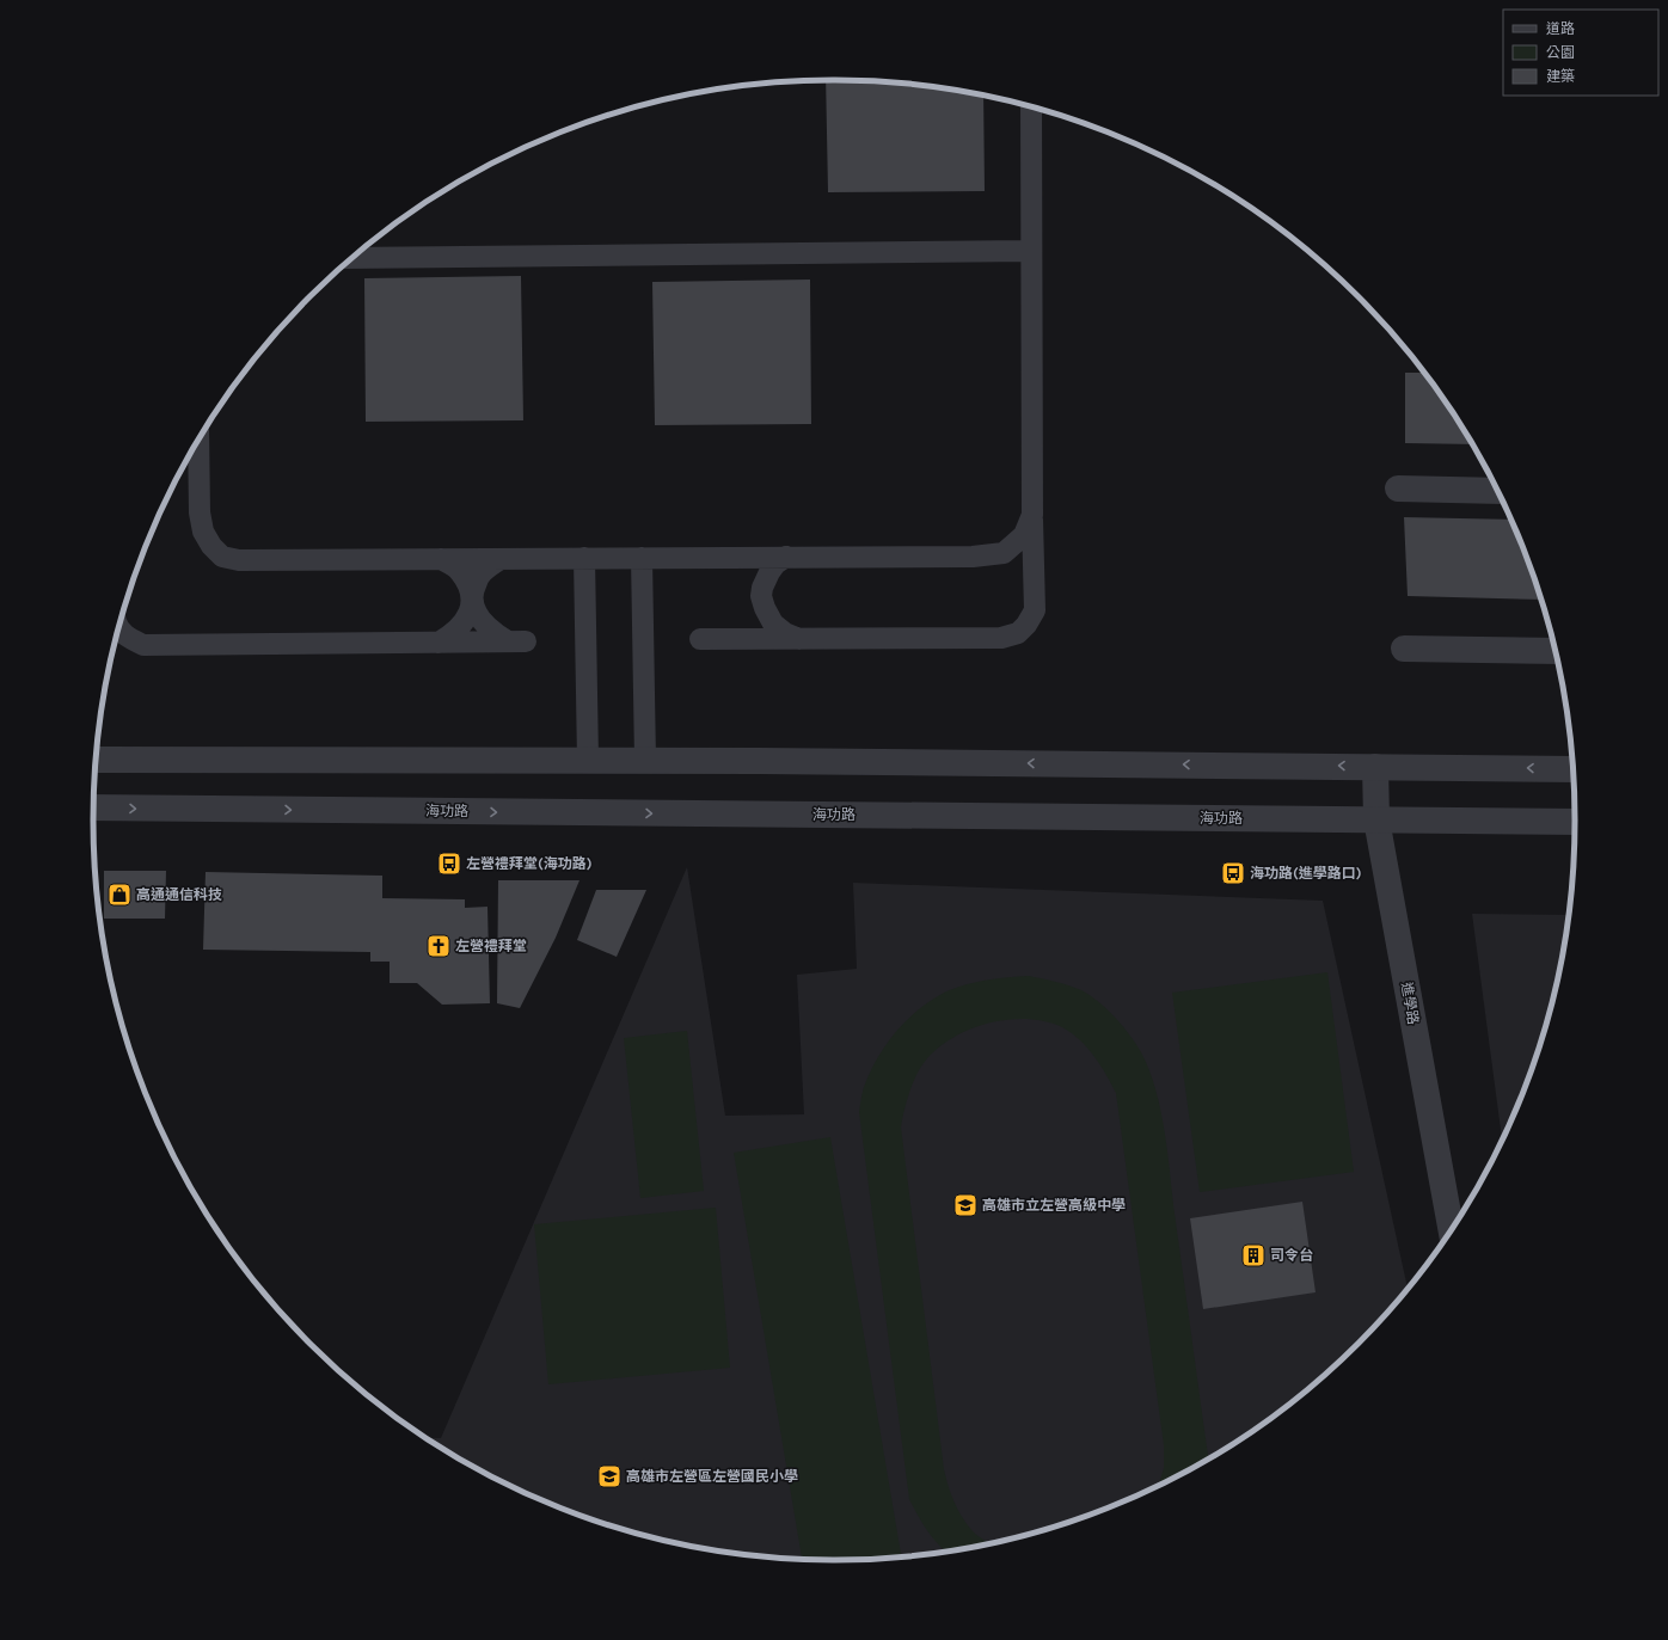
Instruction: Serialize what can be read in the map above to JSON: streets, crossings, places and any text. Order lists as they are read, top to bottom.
{
  "streets": {
    "street": ["海功路", "進學路"]
  },
  "crossings": [
    ["海功路", "進學路"]
  ],
  "places": {
    "bus stop": ["左營禮拜堂(海功路)", "海功路(進學路口)"],
    "shop": ["高通通信科技"],
    "church": ["左營禮拜堂"],
    "school or university": ["高雄市立左營高級中學", "高雄市左營區左營國民小學"],
    "building": ["司令台"]
  },
  "legend": ["道路", "公園", "建築"]
}
